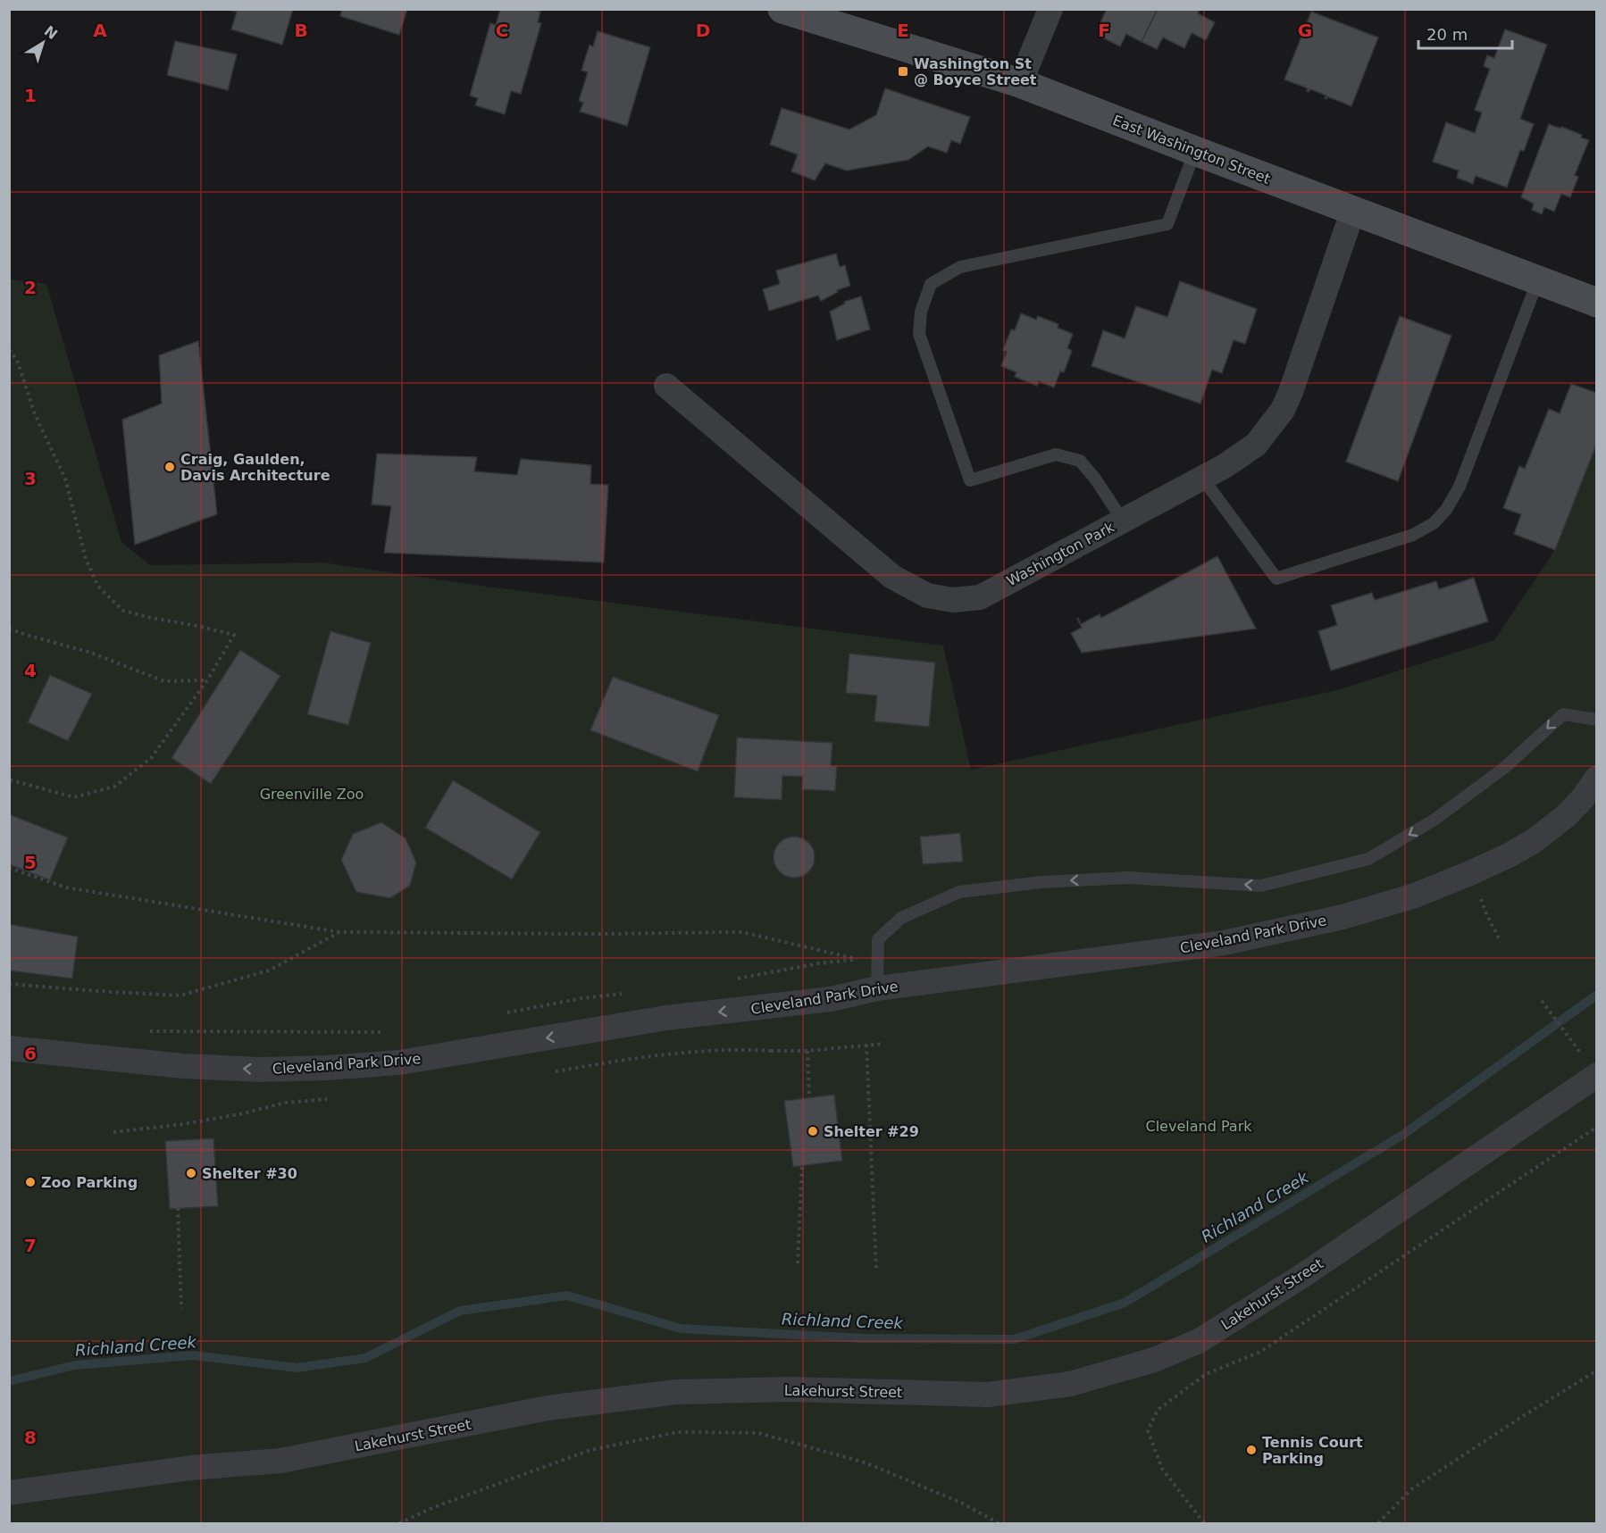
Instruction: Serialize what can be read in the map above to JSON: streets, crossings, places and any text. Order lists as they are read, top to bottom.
{
  "streets": {
    "street": [
      "East Washington Street",
      "Washington Park",
      "Cleveland Park Drive",
      "Lakehurst Street"
    ]
  },
  "crossings": [
    ["East Washington Street", "Washington Park"]
  ],
  "one_way": ["Cleveland Park Drive"],
  "water": ["Richland Creek"],
  "parks": ["Greenville Zoo", "Cleveland Park"],
  "places": {
    "transit": ["Washington St @ Boyce Street"],
    "other": [
      "Craig, Gaulden, Davis Architecture",
      "Shelter #29",
      "Shelter #30",
      "Zoo Parking",
      "Tennis Court Parking"
    ]
  },
  "scale_bar": "20 m",
  "north": "top right",
  "grid": {
    "columns": [
      "A",
      "B",
      "C",
      "D",
      "E",
      "F",
      "G"
    ],
    "rows": [
      "1",
      "2",
      "3",
      "4",
      "5",
      "6",
      "7",
      "8"
    ]
  }
}
